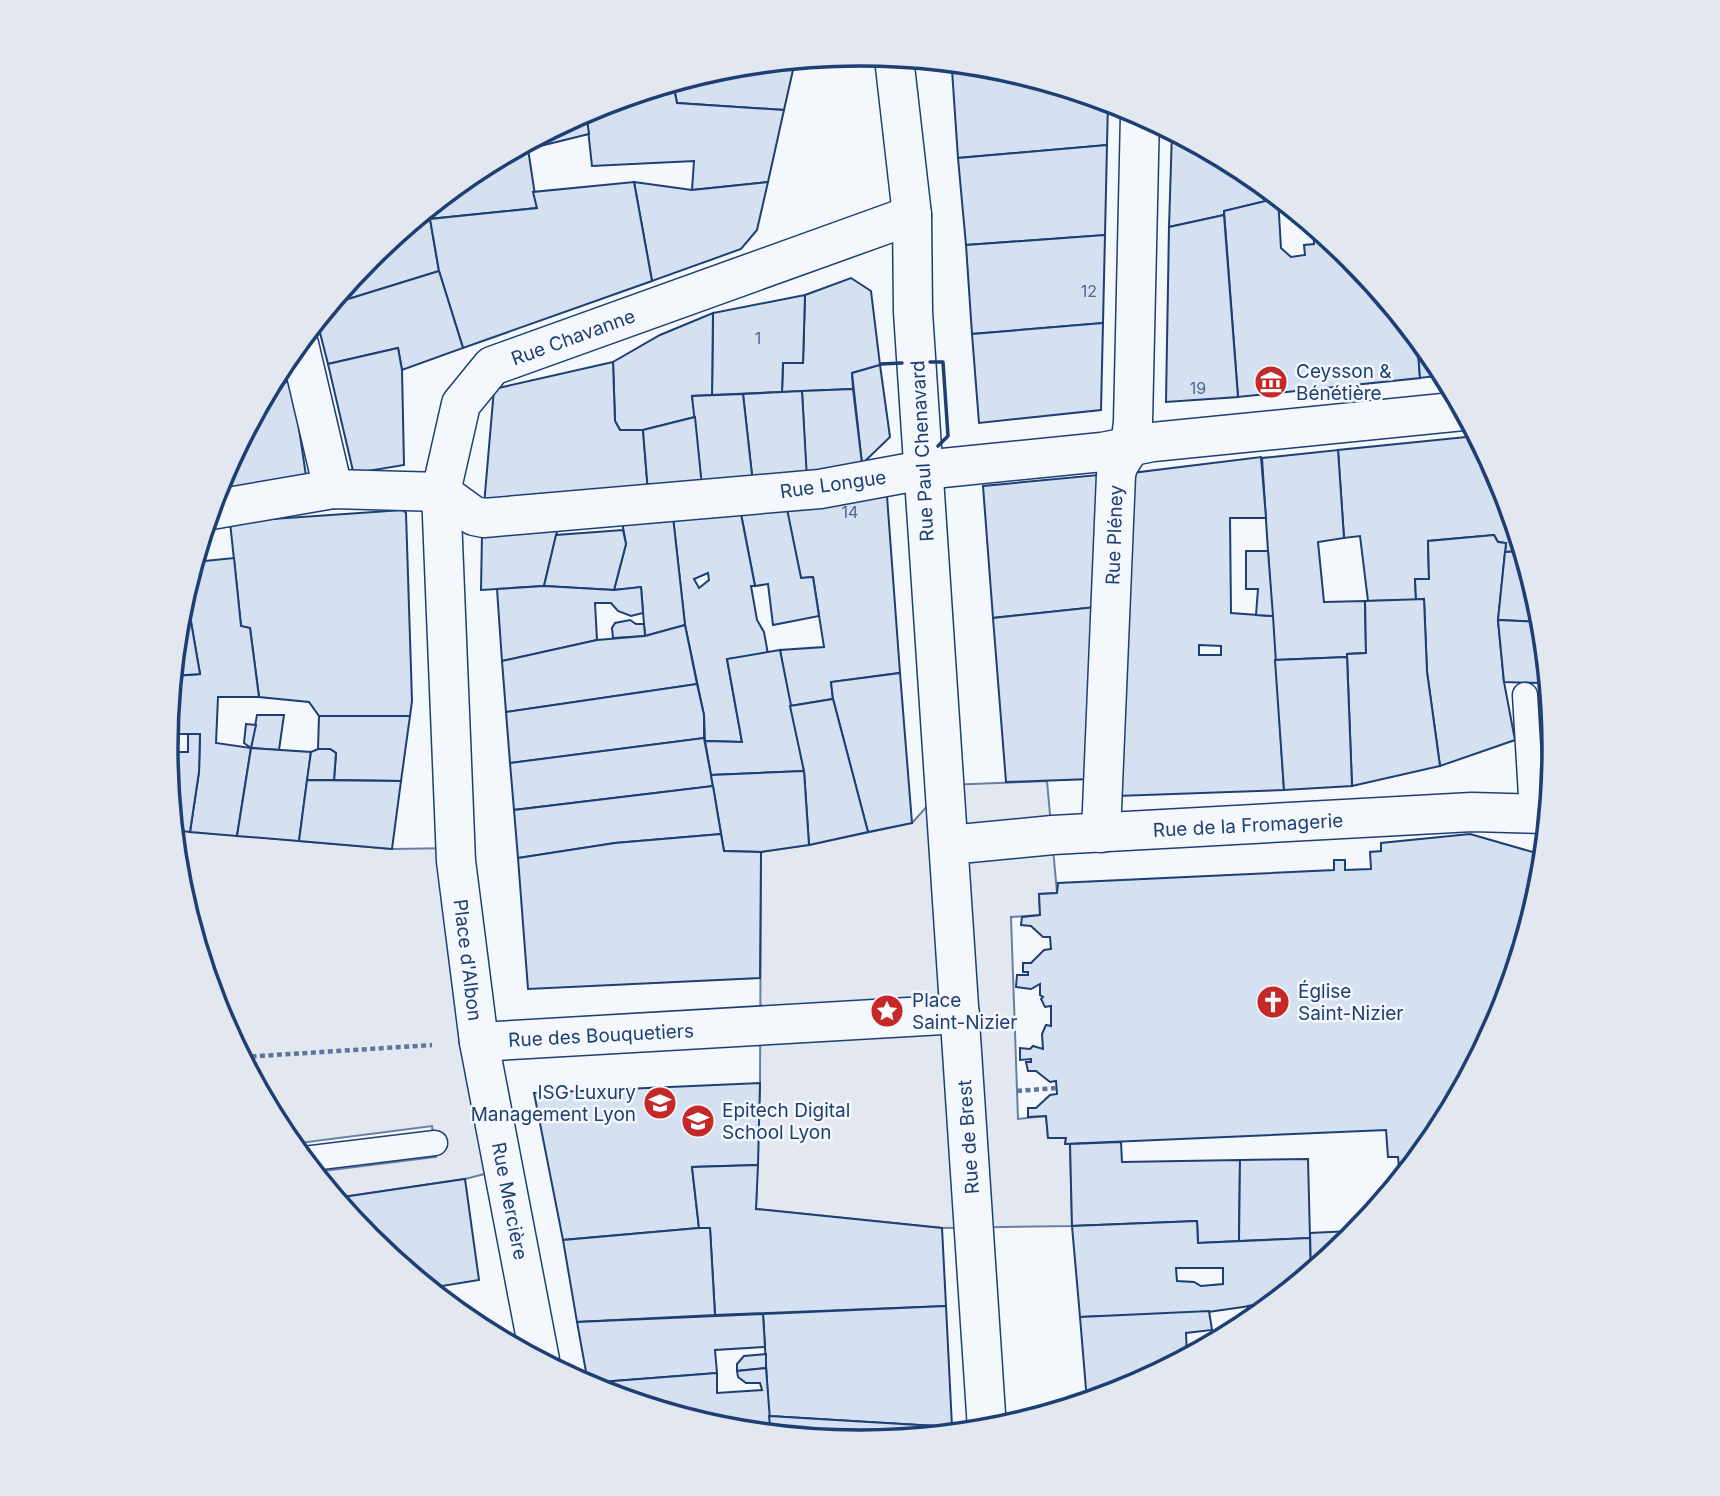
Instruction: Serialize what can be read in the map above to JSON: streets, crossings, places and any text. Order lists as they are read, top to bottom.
{
  "streets": {
    "street": [
      "Rue Chavanne",
      "Rue Paul Chenavard",
      "Rue Longue",
      "Rue Pléney",
      "Rue de la Fromagerie",
      "Place d'Albon",
      "Rue des Bouquetiers",
      "Rue de Brest",
      "Rue Mercière"
    ]
  },
  "crossings": [
    ["Rue Chavanne", "Rue Paul Chenavard"],
    ["Rue Chavanne", "Rue Longue"],
    ["Rue Chavanne", "Place d'Albon"],
    ["Rue Paul Chenavard", "Rue Longue"],
    ["Rue Paul Chenavard", "Rue de la Fromagerie"],
    ["Rue Paul Chenavard", "Rue de Brest"],
    ["Rue Longue", "Rue Pléney"],
    ["Rue Pléney", "Rue de la Fromagerie"],
    ["Rue de la Fromagerie", "Rue de Brest"],
    ["Place d'Albon", "Rue des Bouquetiers"],
    ["Place d'Albon", "Rue Mercière"],
    ["Rue des Bouquetiers", "Rue de Brest"],
    ["Rue des Bouquetiers", "Rue Mercière"]
  ],
  "places": {
    "museum": ["Ceysson & Bénétière"],
    "church": ["Église Saint-Nizier"],
    "place": ["Place Saint-Nizier"],
    "school or university": ["ISG Luxury Management Lyon", "Epitech Digital School Lyon"]
  },
  "house_numbers": [
    "12",
    "1",
    "19",
    "14"
  ]
}
